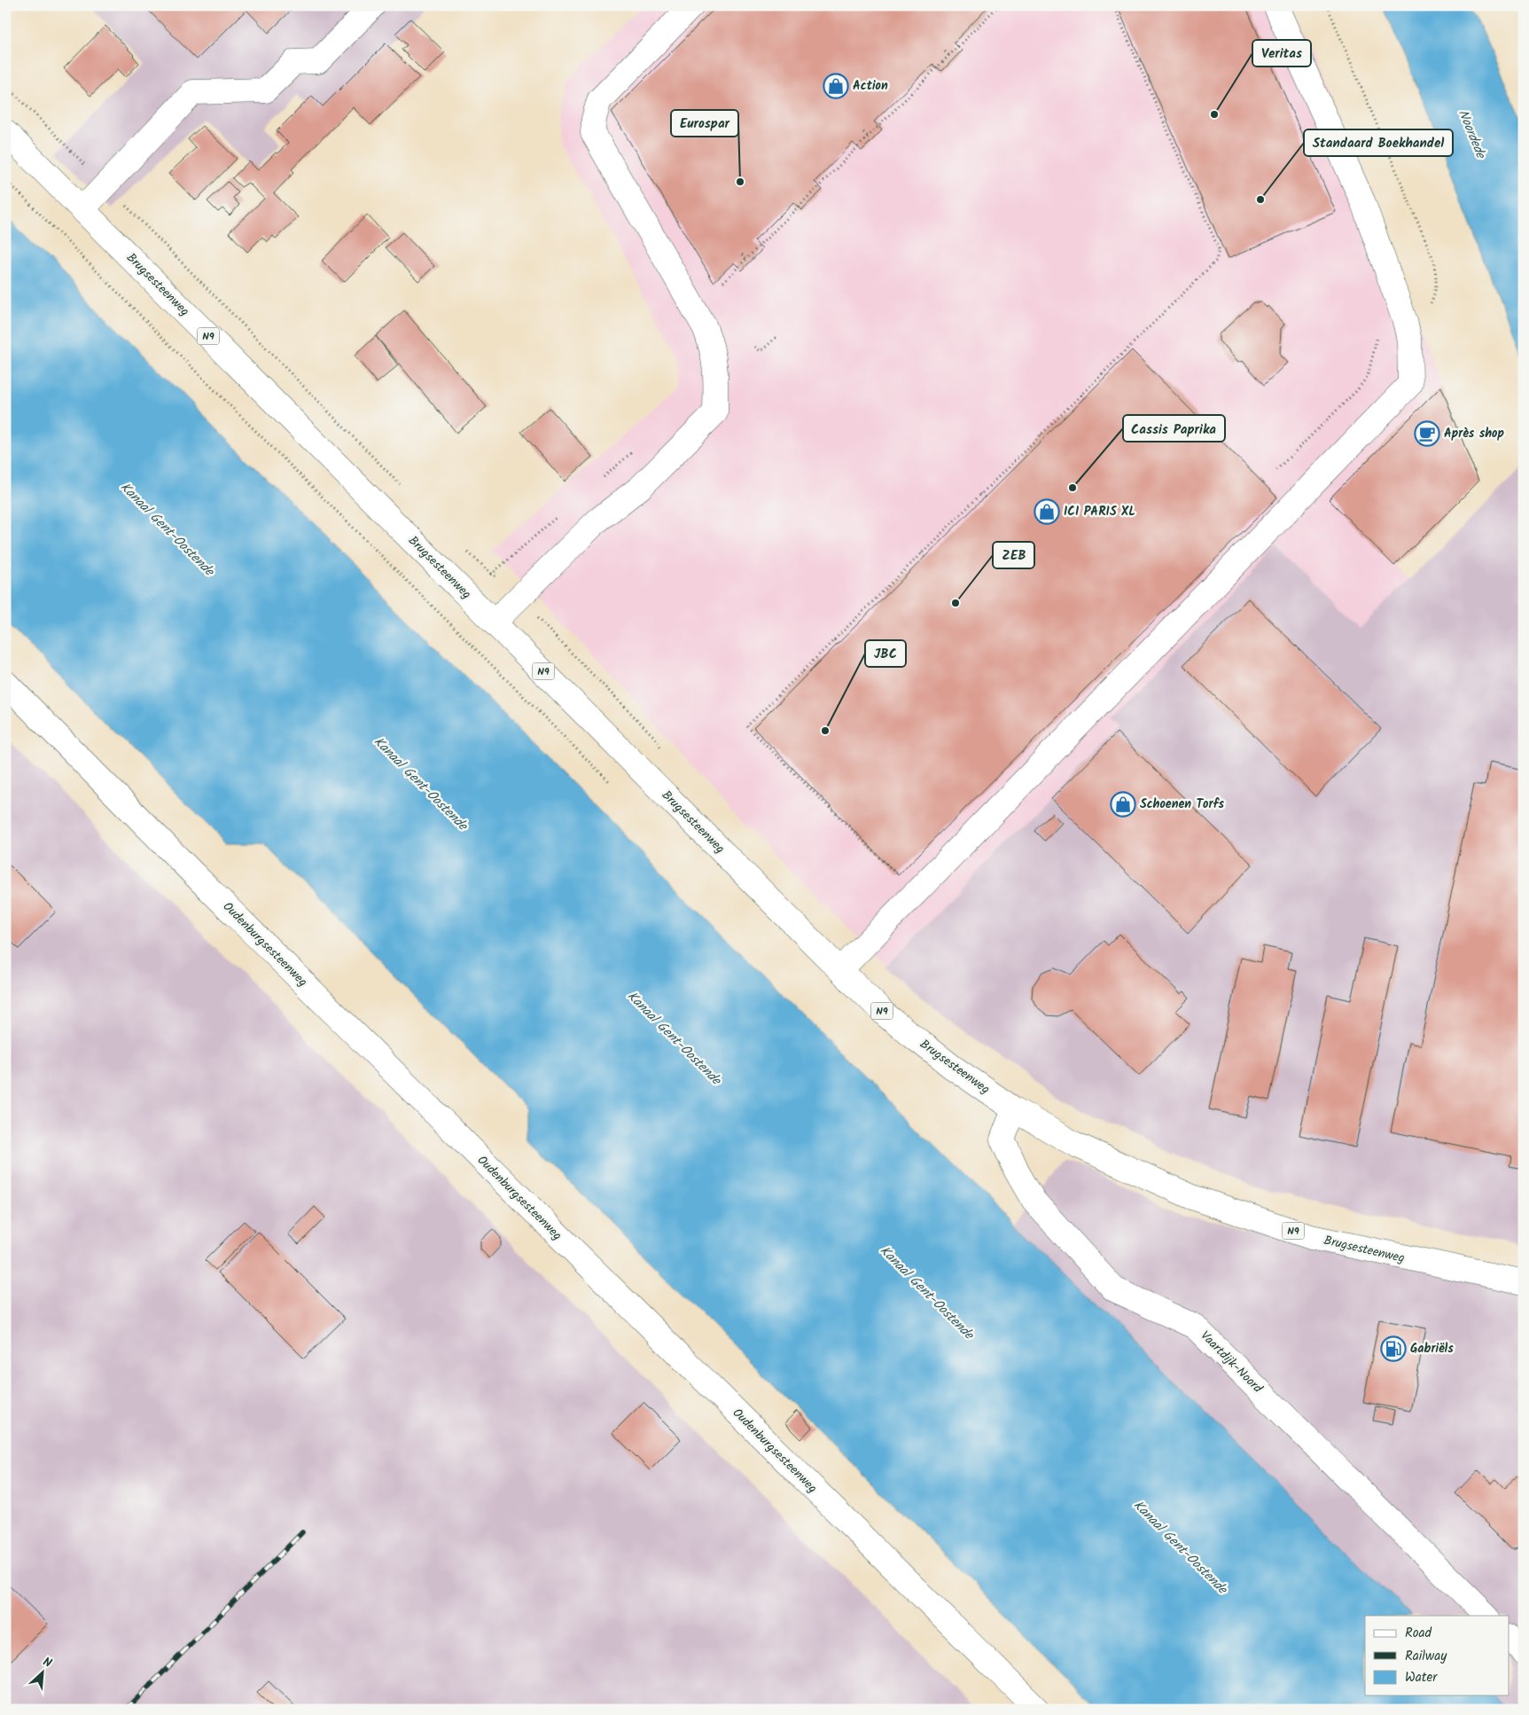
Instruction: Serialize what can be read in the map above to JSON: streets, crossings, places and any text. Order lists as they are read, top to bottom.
{
  "streets": {
    "street": [
      "Brugsesteenweg",
      "N9",
      "Oudenburgsesteenweg",
      "Vaartdijk-Noord"
    ]
  },
  "crossings": [
    ["Brugsesteenweg", "Vaartdijk-Noord"]
  ],
  "water": ["Noordede", "Kanaal Gent-Oostende"],
  "places": {
    "shop": ["Action", "ICI PARIS XL", "Schoenen Torfs"],
    "other": [
      "Veritas",
      "Eurospar",
      "Standaard Boekhandel",
      "Cassis Paprika",
      "ZEB",
      "JBC"
    ],
    "cafe": ["Après shop"],
    "fuel station": ["Gabriëls"]
  },
  "legend": ["Road", "Railway", "Water"],
  "north": "top right"
}
